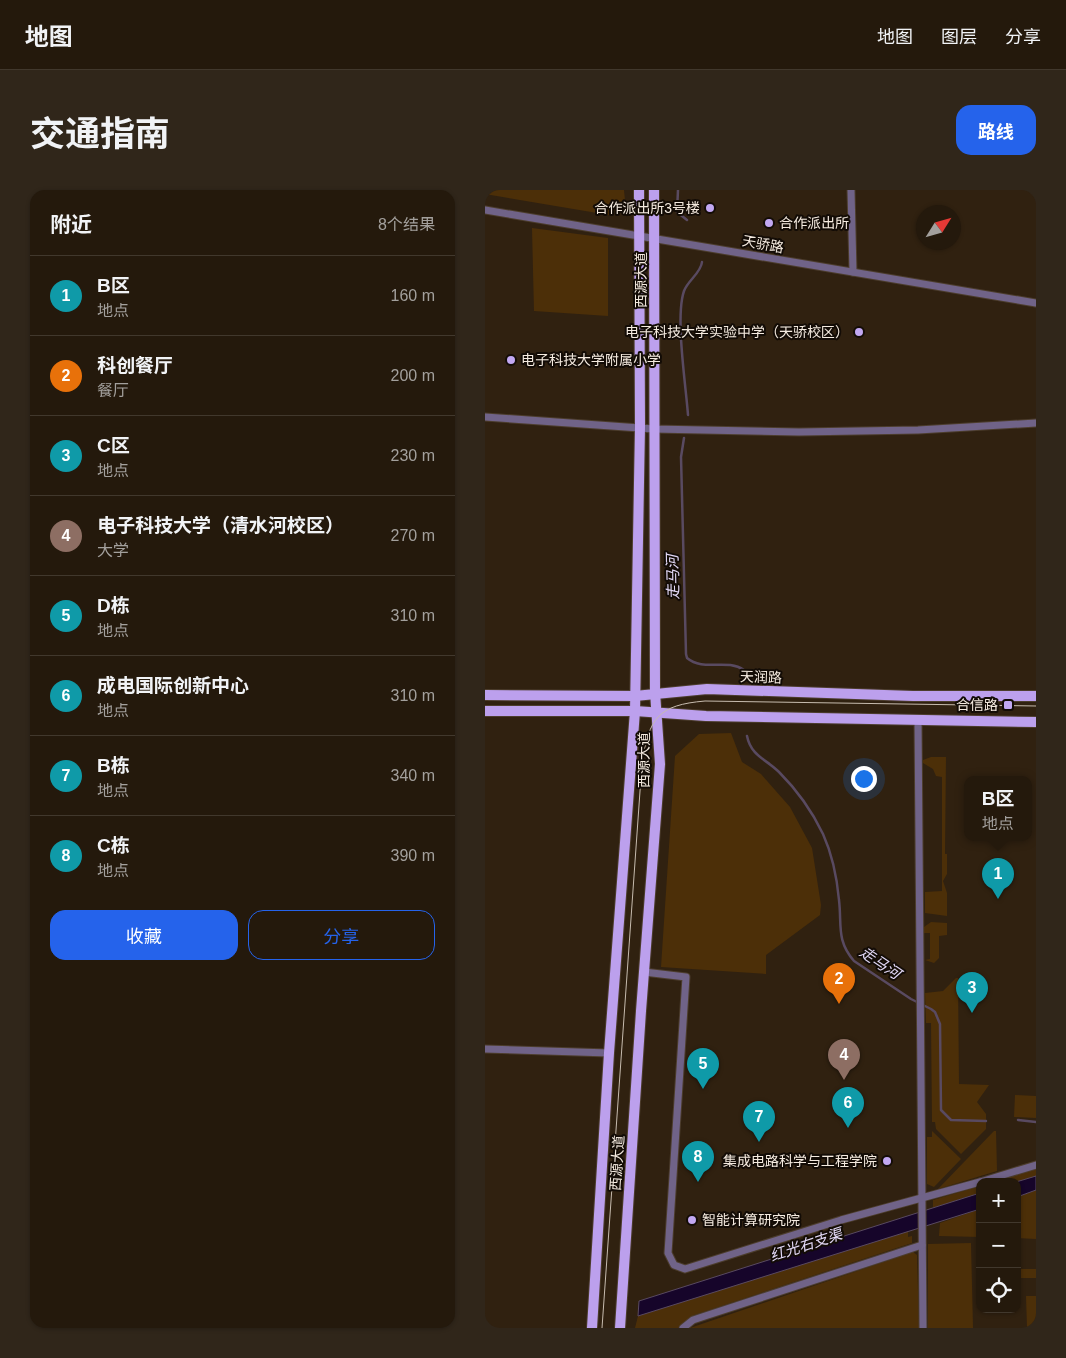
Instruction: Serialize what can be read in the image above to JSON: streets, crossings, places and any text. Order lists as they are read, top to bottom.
{
  "streets": {
    "main road": ["西源大道", "天润路"],
    "street": ["天骄路"]
  },
  "crossings": [
    ["天骄路", "西源大道"],
    ["西源大道", "天润路"]
  ],
  "water": ["走马河", "红光右支渠"],
  "places": {
    "other": [
      "合作派出所3号楼",
      "合作派出所",
      "电子科技大学实验中学（天骄校区）",
      "电子科技大学附属小学",
      "集成电路科学与工程学院",
      "智能计算研究院"
    ],
    "transit": ["合信路"]
  },
  "north": "top right",
  "page": {
    "header": "地图",
    "nav": ["地图", "图层", "分享"],
    "title": "交通指南",
    "buttons": [
      "路线",
      ["收藏", "分享"]
    ],
    "heading": ["附近", "8个结果"],
    "list": [
      {
        "mark": "1",
        "name": "B区",
        "note": "地点",
        "value": "160 m"
      },
      {
        "mark": "2",
        "name": "科创餐厅",
        "note": "餐厅",
        "value": "200 m"
      },
      {
        "mark": "3",
        "name": "C区",
        "note": "地点",
        "value": "230 m"
      },
      {
        "mark": "4",
        "name": "电子科技大学（清水河校区）",
        "note": "大学",
        "value": "270 m"
      },
      {
        "mark": "5",
        "name": "D栋",
        "note": "地点",
        "value": "310 m"
      },
      {
        "mark": "6",
        "name": "成电国际创新中心",
        "note": "地点",
        "value": "310 m"
      },
      {
        "mark": "7",
        "name": "B栋",
        "note": "地点",
        "value": "340 m"
      },
      {
        "mark": "8",
        "name": "C栋",
        "note": "地点",
        "value": "390 m"
      }
    ],
    "popup": ["B区", "地点"],
    "pins": [
      "1",
      "2",
      "3",
      "4",
      "5",
      "6",
      "7",
      "8"
    ],
    "map_buttons": ["+", "−"]
  }
}
